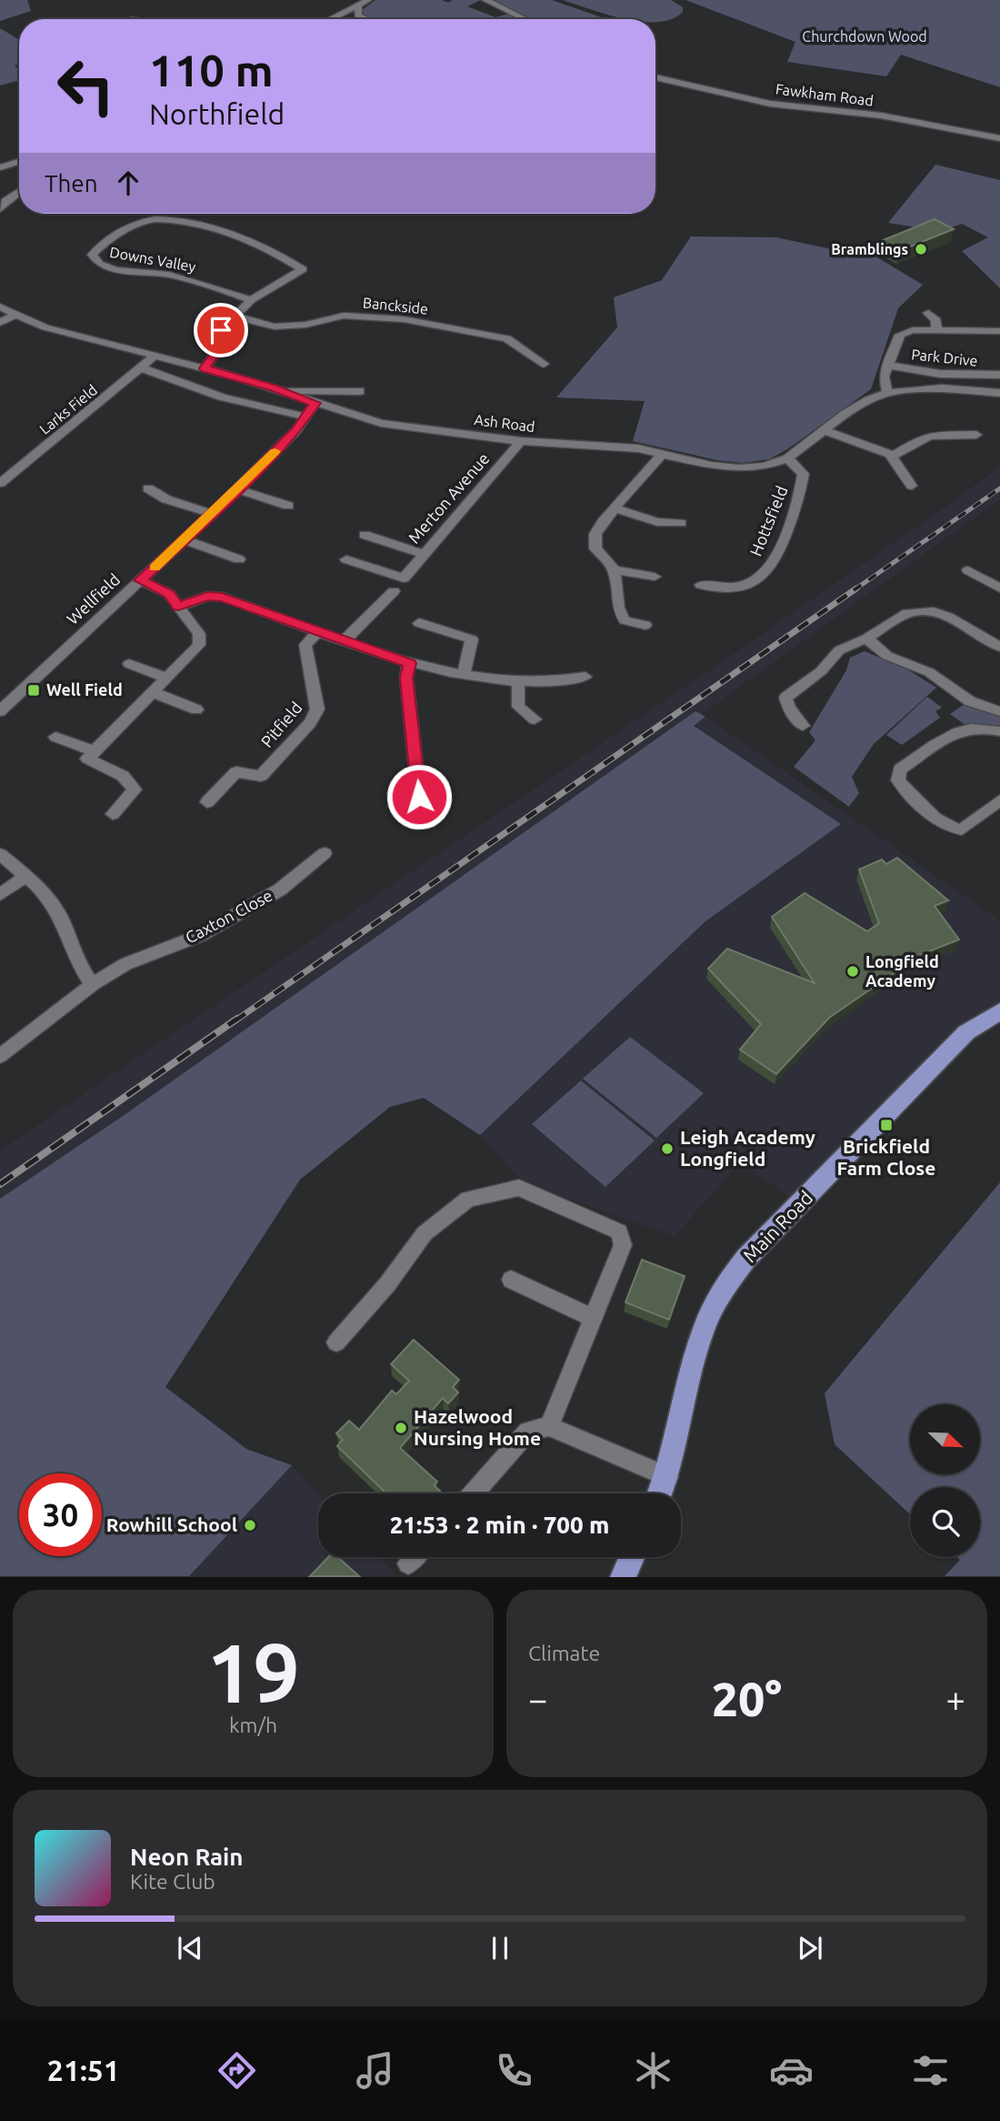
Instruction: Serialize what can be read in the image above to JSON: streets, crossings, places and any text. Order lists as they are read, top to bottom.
{
  "streets": {
    "main road": ["Main Road"],
    "street": [
      "Fawkham Road",
      "Downs Valley",
      "Banckside",
      "Park Drive",
      "Larks Field",
      "Ash Road",
      "Merton Avenue",
      "Hottsfield",
      "Wellfield",
      "Pitfield",
      "Caxton Close"
    ]
  },
  "crossings": [
    ["Larks Field", "Ash Road"],
    ["Ash Road", "Merton Avenue"],
    ["Ash Road", "Hottsfield"],
    ["Ash Road", "Wellfield"]
  ],
  "parks": ["Churchdown Wood"],
  "places": {
    "other": [
      "Bramblings",
      "Longfield Academy",
      "Leigh Academy Longfield",
      "Hazelwood Nursing Home",
      "Rowhill School"
    ],
    "transit": ["Well Field", "Brickfield Farm Close"]
  },
  "north": "bottom right",
  "page": {
    "turn": ["110 m", "Northfield"],
    "then": "Then",
    "limit": "30",
    "trip": "21:53 · 2 min · 700 m",
    "tile": [
      ["19", "km/h"],
      "Climate"
    ],
    "heat": ["−", "20°", "+"],
    "song": ["Neon Rain", "Kite Club"],
    "tabs": "21:51"
  }
}
